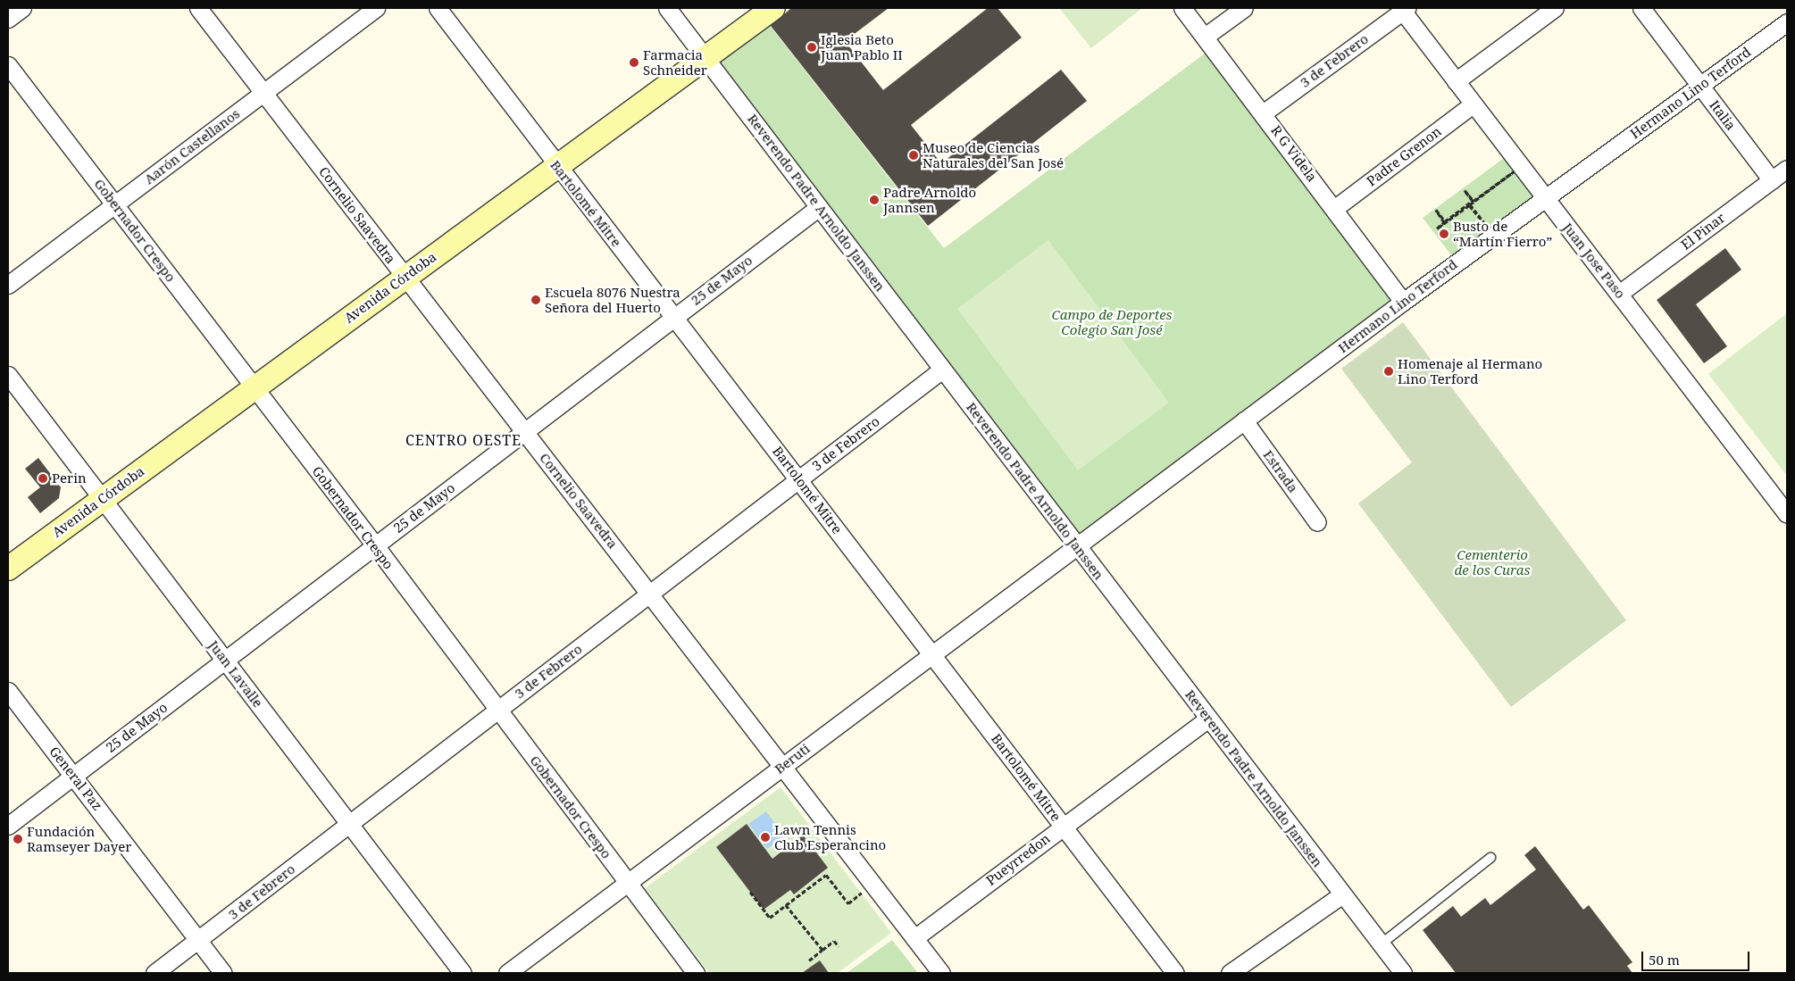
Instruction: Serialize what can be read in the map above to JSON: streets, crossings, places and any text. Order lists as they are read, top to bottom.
{
  "streets": {
    "main road": ["Avenida Córdoba"],
    "street": [
      "3 de Febrero",
      "Hermano Lino Terford",
      "Italia",
      "Aarón Castellanos",
      "R G Videla",
      "Padre Grenon",
      "Reverendo Padre Arnoldo Janssen",
      "Bartolomé Mitre",
      "Cornelio Saavedra",
      "Gobernador Crespo",
      "El Pinar",
      "Juan Jose Paso",
      "25 de Mayo",
      "Estrada",
      "Juan Lavalle",
      "Beruti",
      "General Paz",
      "Pueyrredon"
    ]
  },
  "crossings": [
    ["3 de Febrero", "R G Videla"],
    ["3 de Febrero", "Reverendo Padre Arnoldo Janssen"],
    ["3 de Febrero", "Bartolomé Mitre"],
    ["3 de Febrero", "Cornelio Saavedra"],
    ["3 de Febrero", "Gobernador Crespo"],
    ["3 de Febrero", "Juan Jose Paso"],
    ["3 de Febrero", "Juan Lavalle"],
    ["3 de Febrero", "General Paz"],
    ["Hermano Lino Terford", "Italia"],
    ["Hermano Lino Terford", "R G Videla"],
    ["Hermano Lino Terford", "Reverendo Padre Arnoldo Janssen"],
    ["Hermano Lino Terford", "Juan Jose Paso"],
    ["Hermano Lino Terford", "Estrada"],
    ["Hermano Lino Terford", "Beruti"],
    ["Italia", "El Pinar"],
    ["Aarón Castellanos", "Cornelio Saavedra"],
    ["Aarón Castellanos", "Gobernador Crespo"],
    ["R G Videla", "Padre Grenon"],
    ["Padre Grenon", "Juan Jose Paso"],
    ["Reverendo Padre Arnoldo Janssen", "25 de Mayo"],
    ["Reverendo Padre Arnoldo Janssen", "Avenida Córdoba"],
    ["Reverendo Padre Arnoldo Janssen", "Beruti"],
    ["Reverendo Padre Arnoldo Janssen", "Pueyrredon"],
    ["Bartolomé Mitre", "25 de Mayo"],
    ["Bartolomé Mitre", "Avenida Córdoba"],
    ["Bartolomé Mitre", "Beruti"],
    ["Bartolomé Mitre", "Pueyrredon"],
    ["Cornelio Saavedra", "25 de Mayo"],
    ["Cornelio Saavedra", "Avenida Córdoba"],
    ["Cornelio Saavedra", "Beruti"],
    ["Cornelio Saavedra", "Pueyrredon"],
    ["Gobernador Crespo", "25 de Mayo"],
    ["Gobernador Crespo", "Avenida Córdoba"],
    ["Gobernador Crespo", "Beruti"],
    ["El Pinar", "Juan Jose Paso"],
    ["25 de Mayo", "Juan Lavalle"],
    ["25 de Mayo", "General Paz"],
    ["Avenida Córdoba", "Juan Lavalle"]
  ],
  "districts": ["CENTRO OESTE"],
  "parks": ["Campo de Deportes Colegio San José", "Cementerio de los Curas"],
  "places": [
    "Iglesia Beto Juan Pablo II",
    "Farmacia Schneider",
    "Museo de Ciencias Naturales del San José",
    "Padre Arnoldo Jannsen",
    "Busto de “Martín Fierro”",
    "Escuela 8076 Nuestra Señora del Huerto",
    "Homenaje al Hermano Lino Terford",
    "Perin",
    "Lawn Tennis Club Esperancino",
    "Fundación Ramseyer Dayer"
  ],
  "scale_bar": "50 m"
}
